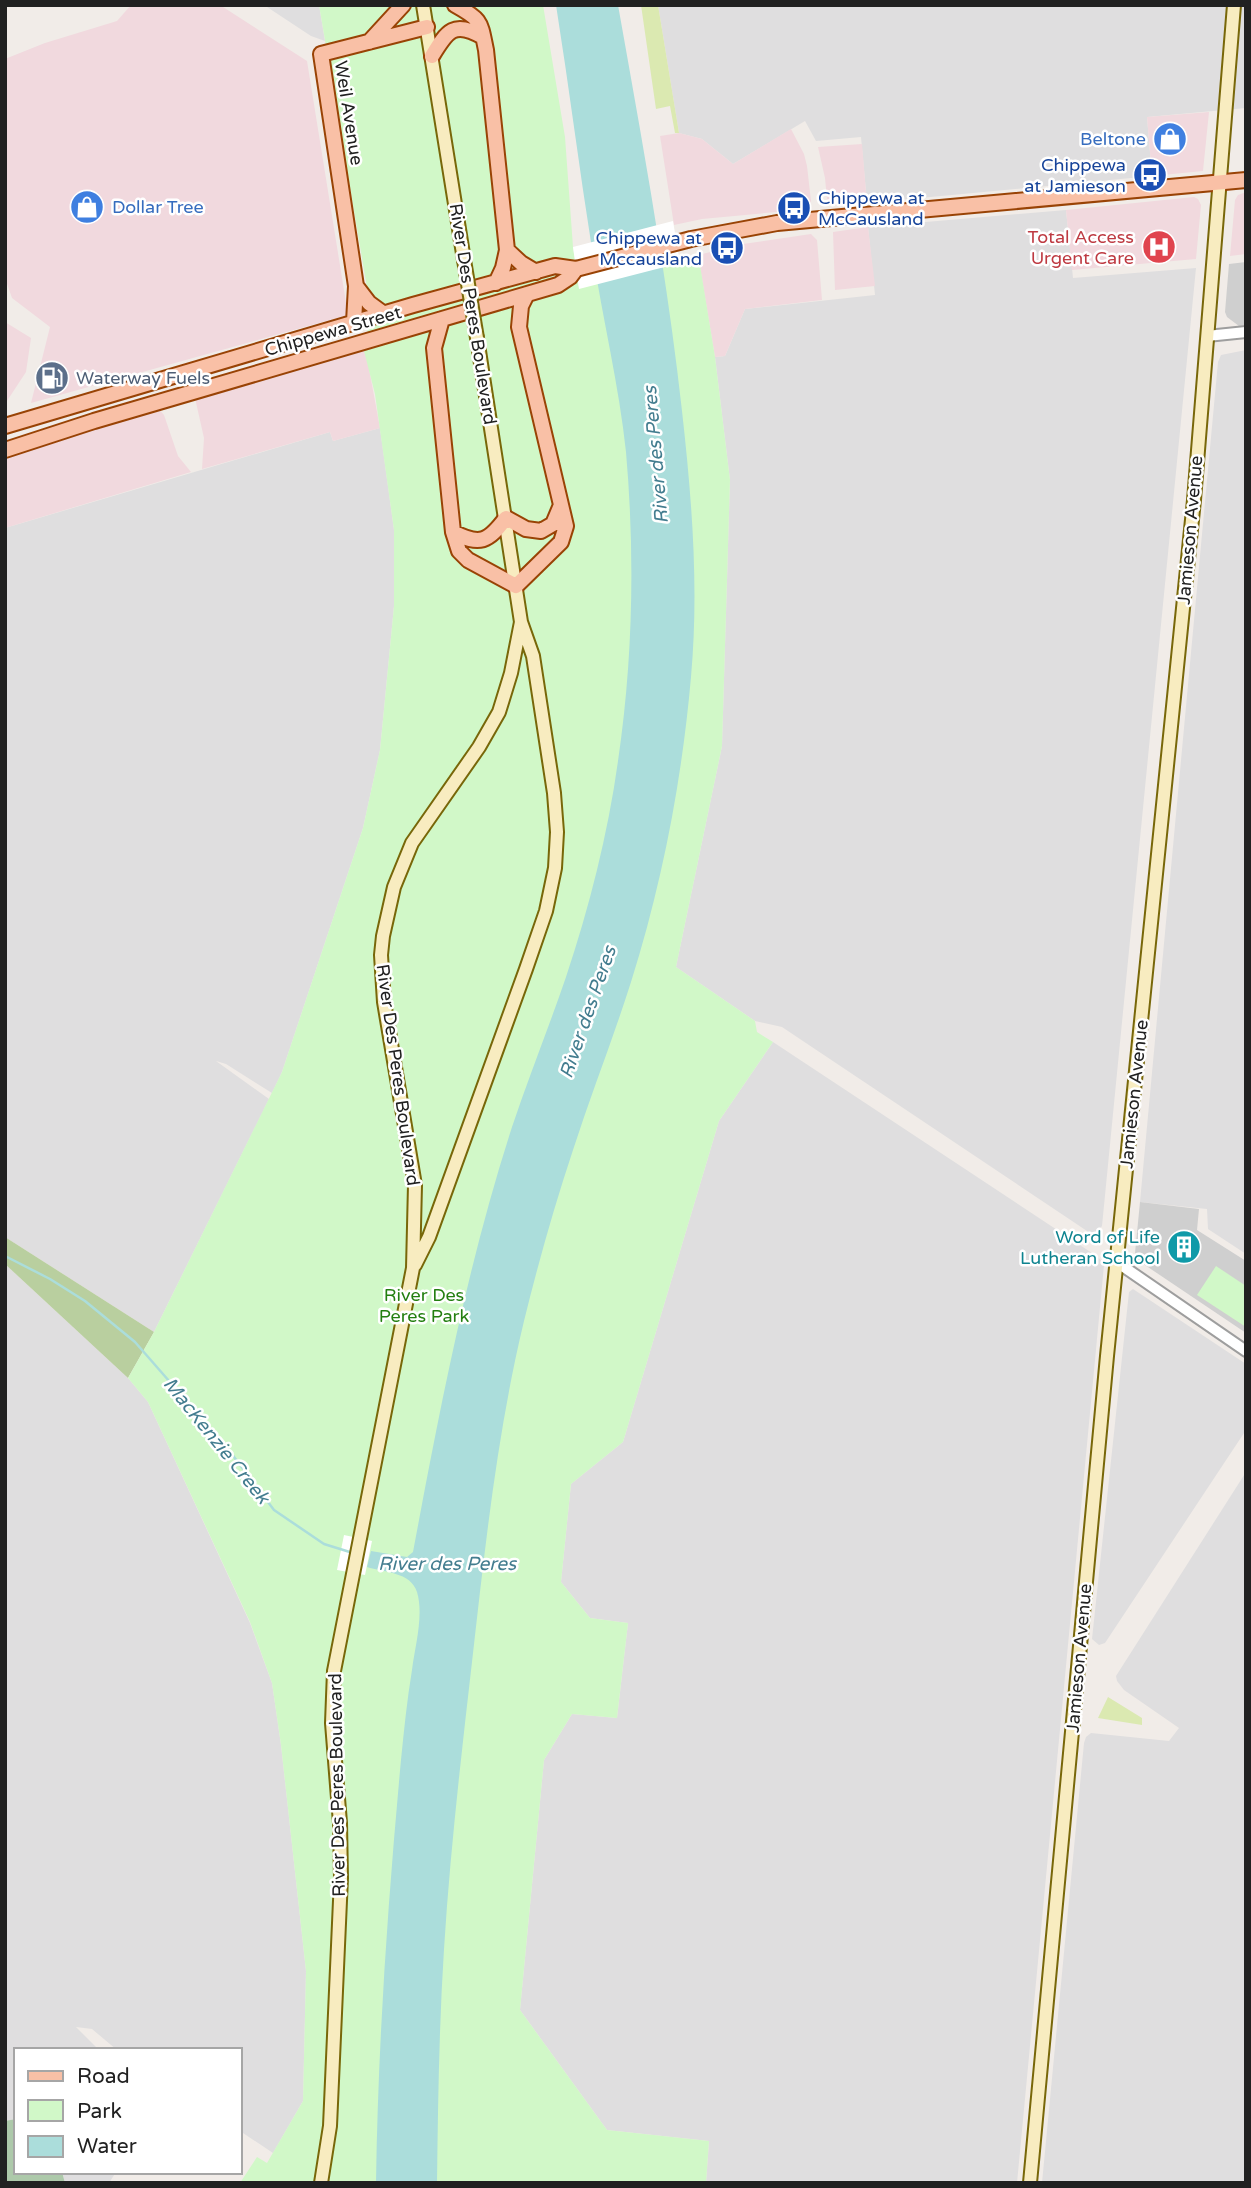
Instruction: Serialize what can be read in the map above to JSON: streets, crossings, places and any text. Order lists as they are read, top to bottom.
{
  "streets": {
    "main road": [
      "Weil Avenue",
      "River Des Peres Boulevard",
      "Chippewa Street",
      "Jamieson Avenue"
    ]
  },
  "crossings": [
    ["Weil Avenue", "River Des Peres Boulevard"],
    ["Chippewa Street", "Jamieson Avenue"]
  ],
  "water": ["River des Peres", "MacKenzie Creek"],
  "parks": ["River Des Peres Park"],
  "places": {
    "shop": ["Beltone", "Dollar Tree"],
    "bus stop": ["Chippewa at Jamieson", "Chippewa at McCausland", "Chippewa at Mccausland"],
    "hospital": ["Total Access Urgent Care"],
    "fuel station": ["Waterway Fuels"],
    "building": ["Word of Life Lutheran School"]
  },
  "legend": ["Road", "Park", "Water"]
}
